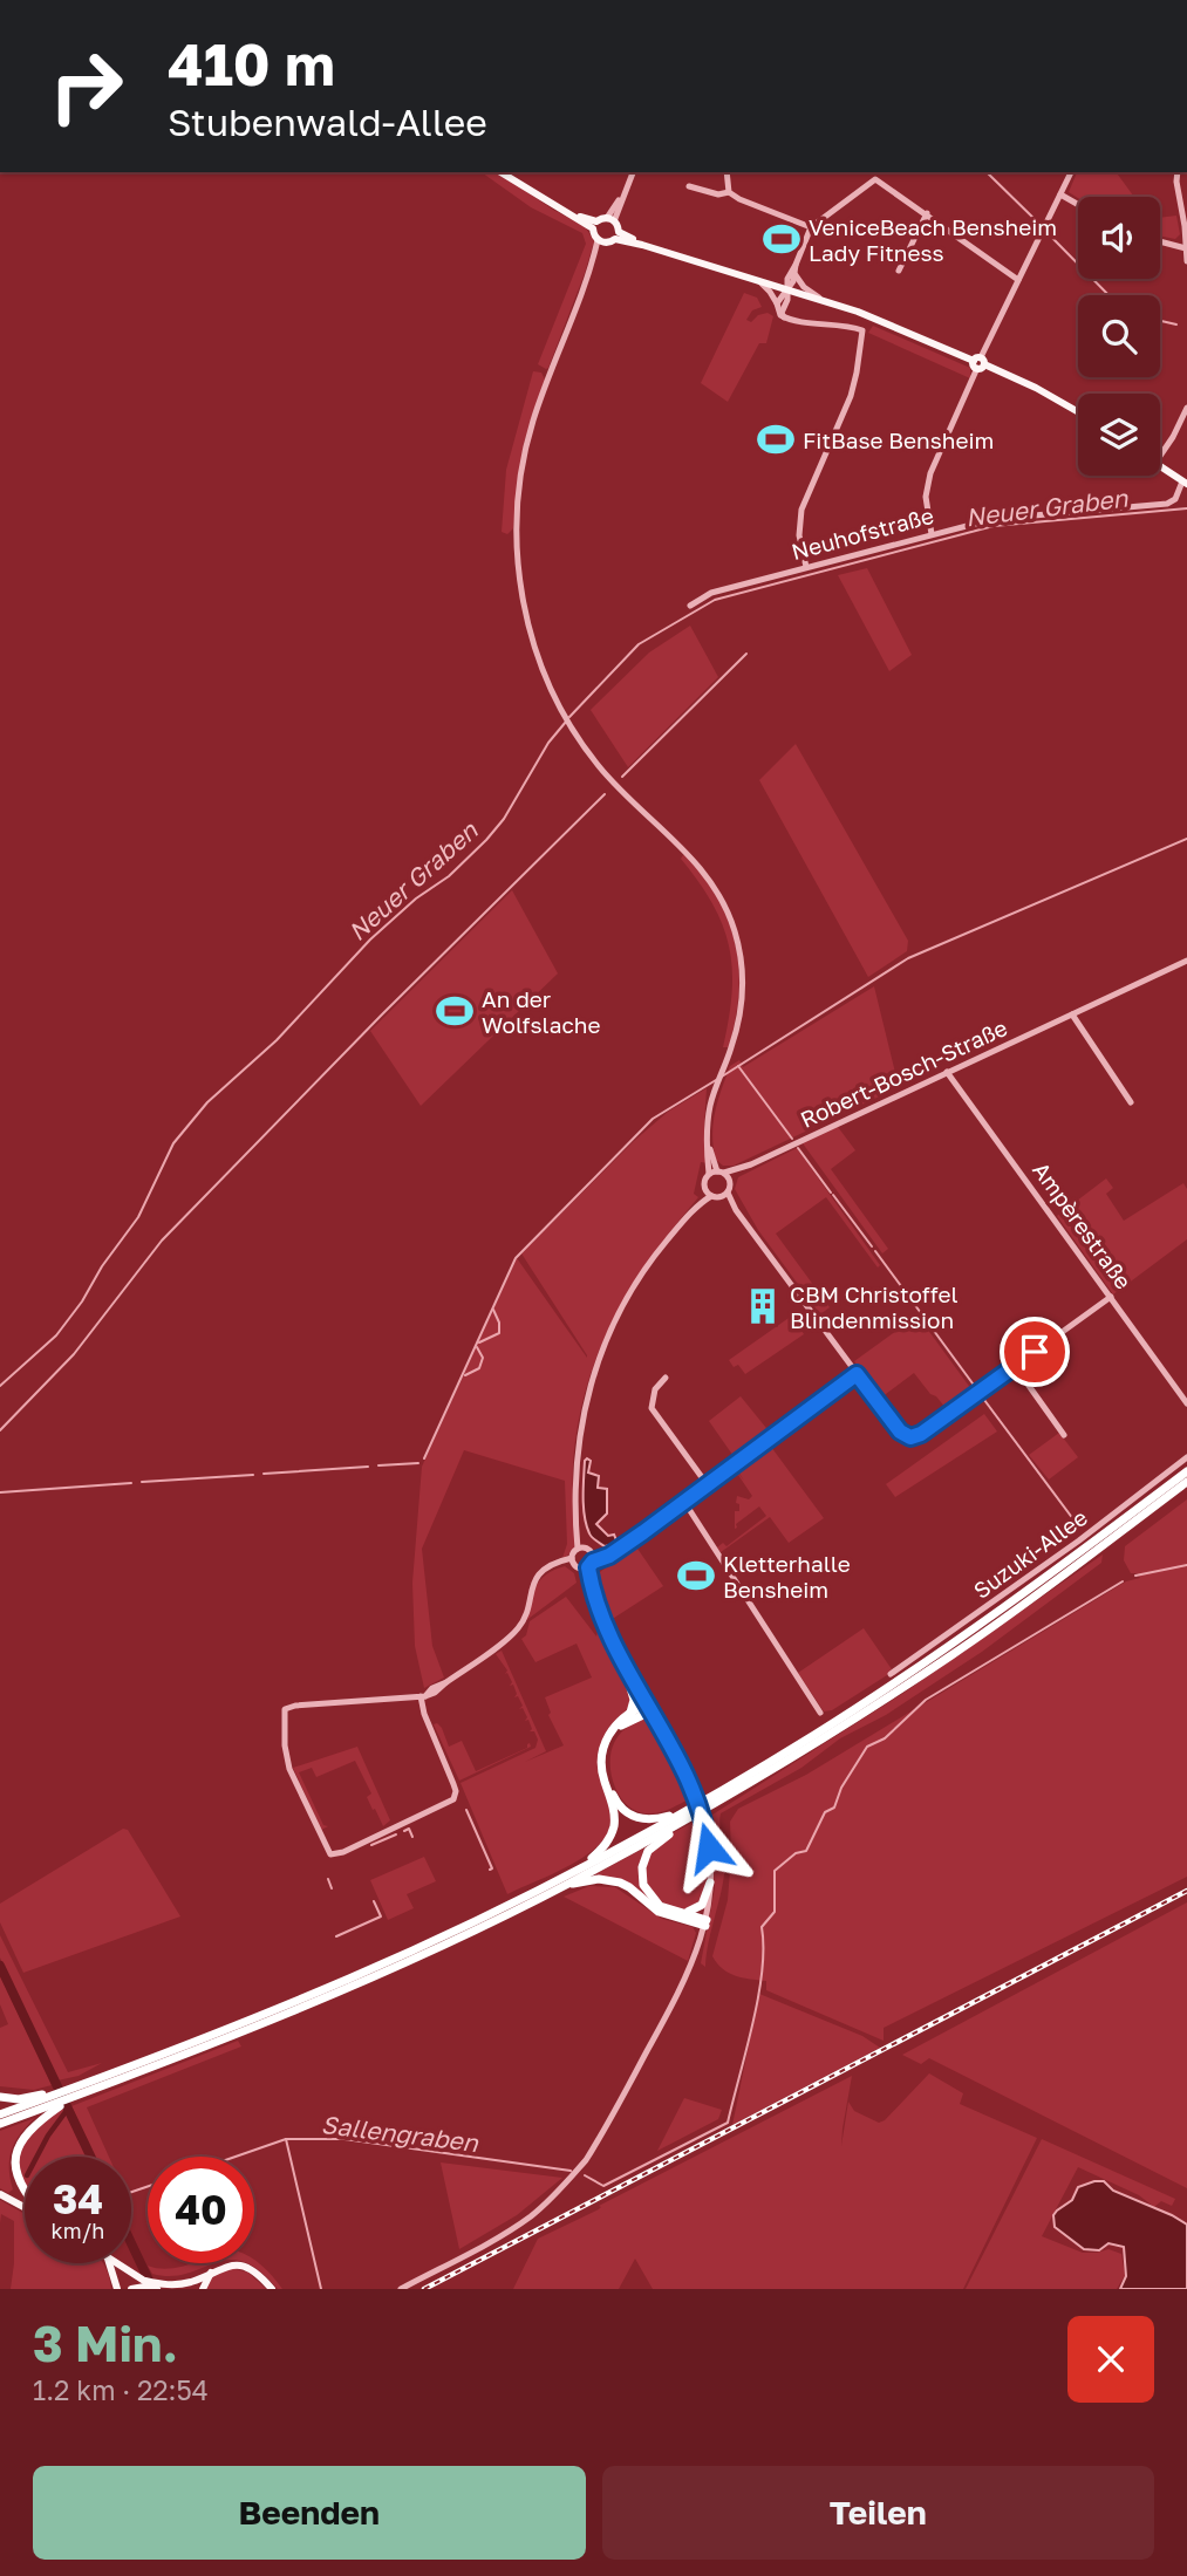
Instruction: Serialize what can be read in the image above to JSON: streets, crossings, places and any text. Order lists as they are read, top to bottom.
{
  "streets": {
    "street": [
      "Neuhofstraße",
      "Robert-Bosch-Straße",
      "Ampèrestraße",
      "Suzuki-Allee"
    ]
  },
  "crossings": [
    ["Robert-Bosch-Straße", "Ampèrestraße"]
  ],
  "water": ["Neuer Graben", "Sallengraben"],
  "places": {
    "sports": [
      "VeniceBeach Bensheim Lady Fitness",
      "FitBase Bensheim",
      "An der Wolfslache",
      "Kletterhalle Bensheim"
    ],
    "building": ["CBM Christoffel Blindenmission"]
  },
  "page": {
    "turn": ["410 m", "Stubenwald-Allee"],
    "speed": "34 km/h",
    "limit": "40",
    "heading": ["3 Min.", "1.2 km · 22:54"],
    "buttons": ["Beenden", "Teilen"]
  }
}
